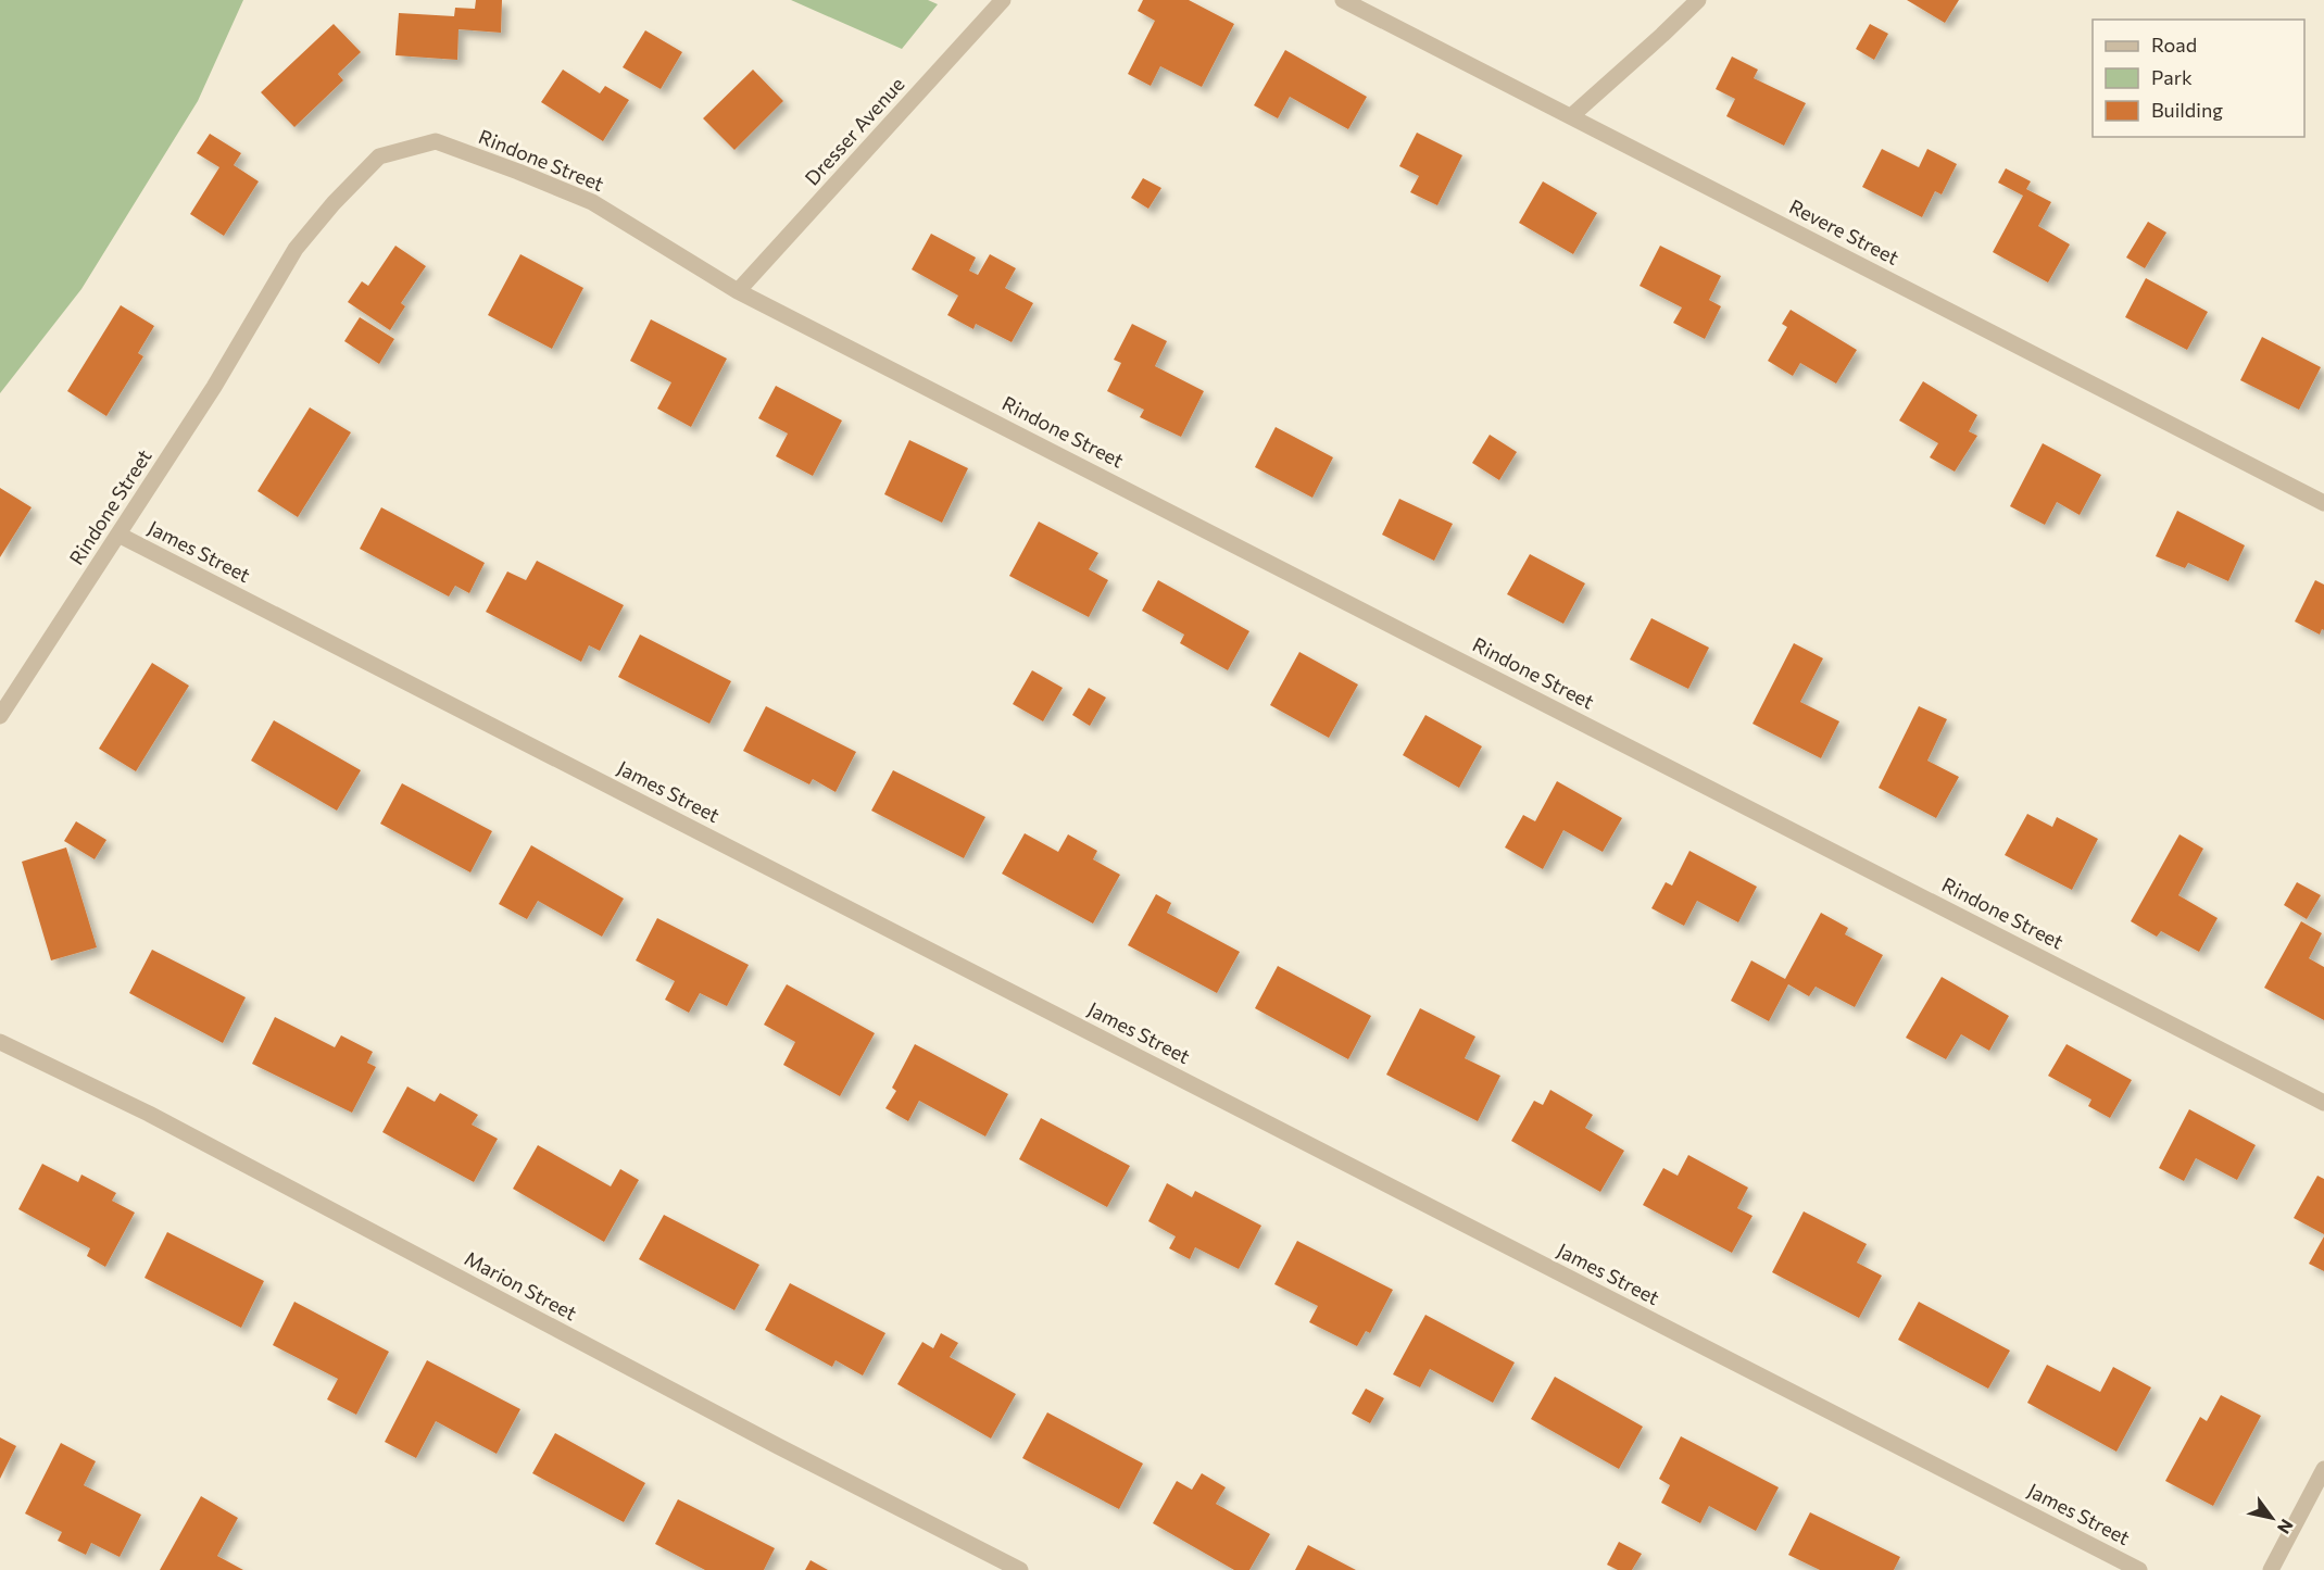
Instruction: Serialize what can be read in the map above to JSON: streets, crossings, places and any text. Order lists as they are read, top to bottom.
{
  "streets": {
    "street": [
      "Dresser Avenue",
      "Rindone Street",
      "Revere Street",
      "James Street",
      "Marion Street"
    ]
  },
  "crossings": [
    ["Dresser Avenue", "Rindone Street"],
    ["Rindone Street", "James Street"]
  ],
  "legend": ["Road", "Park", "Building"],
  "north": "bottom right"
}
